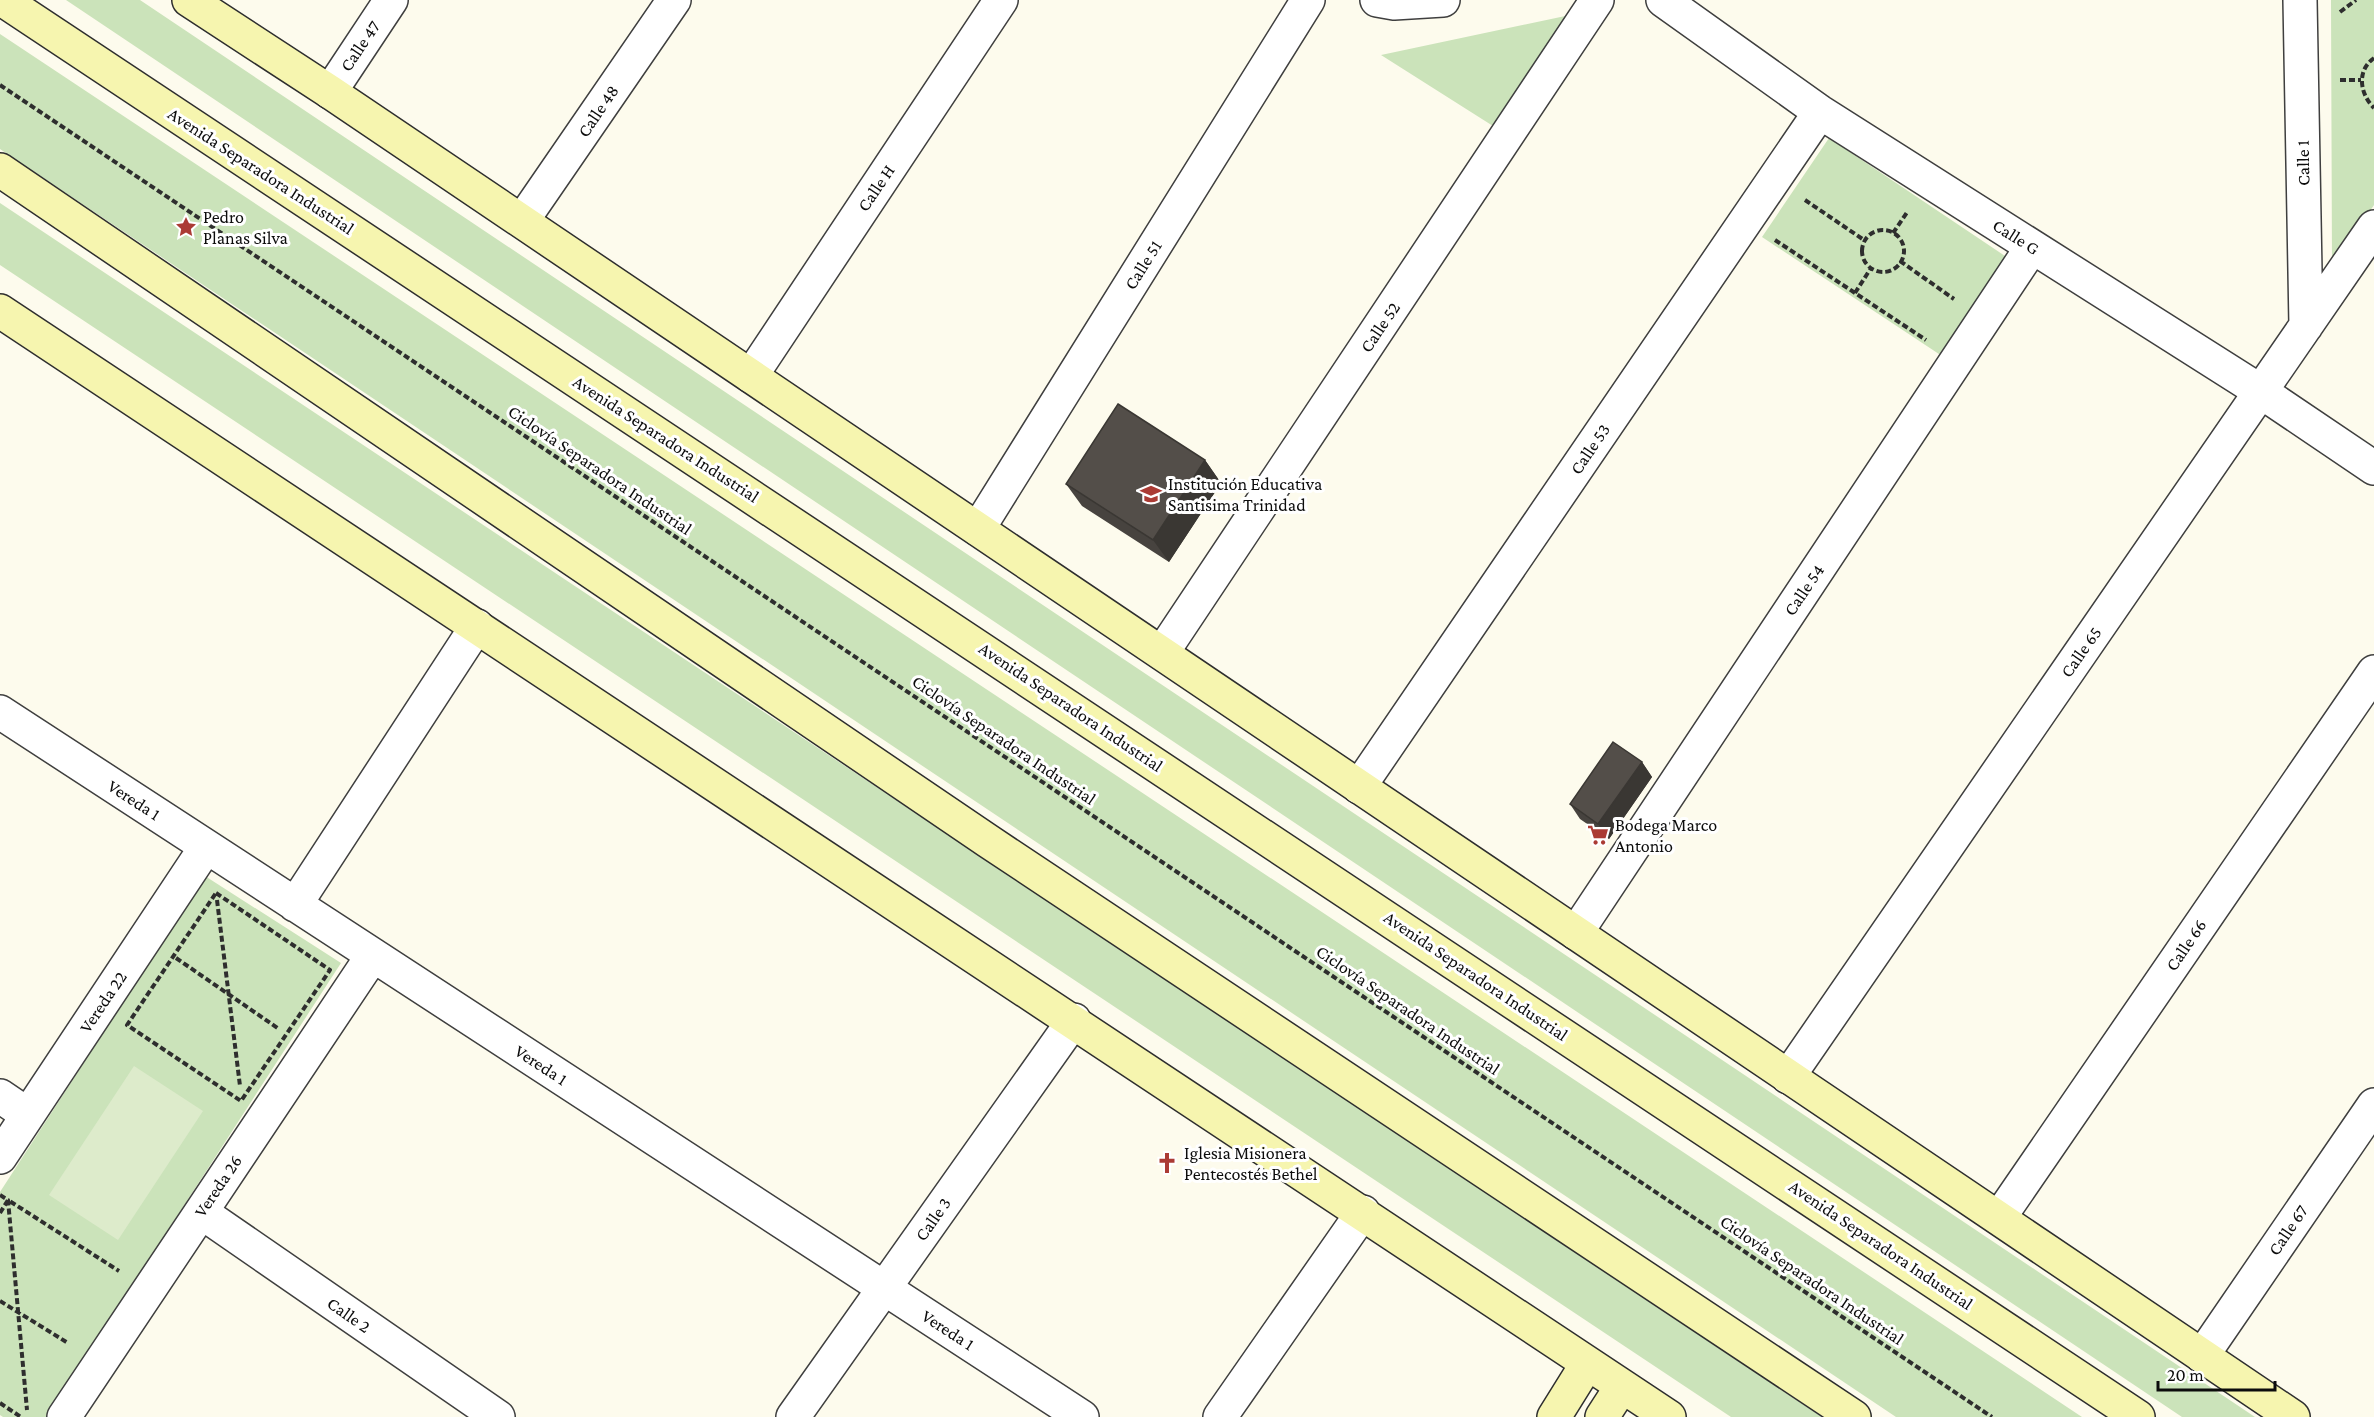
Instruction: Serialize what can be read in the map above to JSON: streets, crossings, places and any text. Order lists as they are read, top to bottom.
{
  "streets": {
    "main road": ["Avenida Separadora Industrial"],
    "street": [
      "Calle 47",
      "Calle 48",
      "Calle 1",
      "Calle H",
      "Calle G",
      "Calle 51",
      "Calle 52",
      "Calle 53",
      "Calle 54",
      "Calle 65",
      "Vereda 1",
      "Calle 66",
      "Vereda 22",
      "Vereda 26",
      "Calle 3",
      "Calle 67",
      "Calle 2"
    ],
    "path": ["Ciclovía Separadora Industrial"]
  },
  "crossings": [
    ["Calle 1", "Calle 65"],
    ["Calle G", "Calle 53"],
    ["Calle G", "Calle 54"],
    ["Calle G", "Calle 65"],
    ["Vereda 1", "Vereda 22"],
    ["Vereda 1", "Vereda 26"],
    ["Vereda 1", "Calle 3"],
    ["Vereda 26", "Calle 2"]
  ],
  "places": {
    "place": ["Pedro Planas Silva"],
    "school or university": ["Institución Educativa Santisima Trinidad"],
    "supermarket": ["Bodega Marco Antonio"],
    "church": ["Iglesia Misionera Pentecostés Bethel"]
  },
  "scale_bar": "20 m"
}
